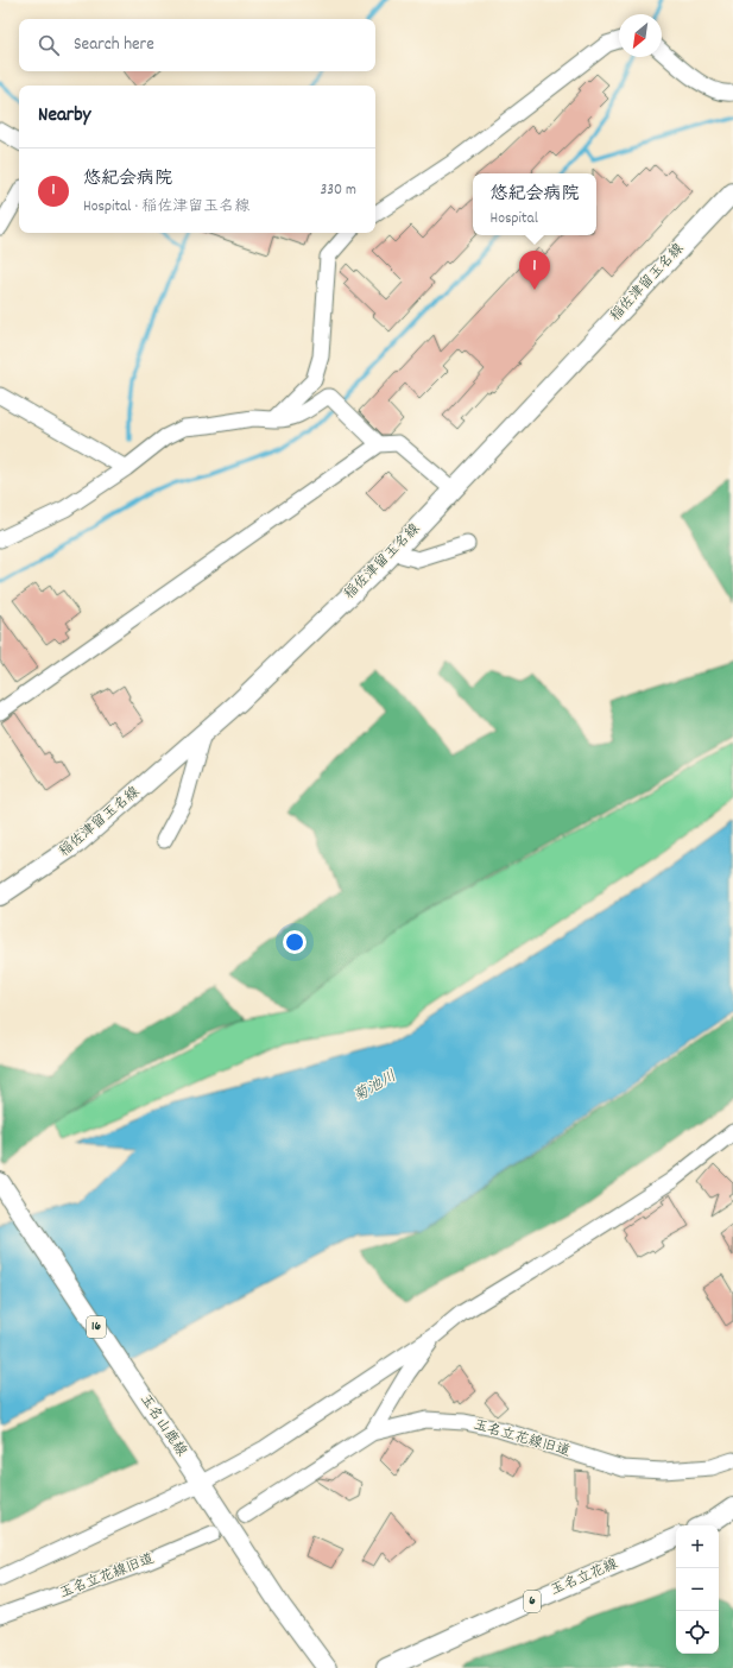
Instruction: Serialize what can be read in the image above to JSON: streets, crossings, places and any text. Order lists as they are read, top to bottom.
{
  "streets": {
    "main road": [
      "稲佐津留玉名線",
      "16",
      "玉名山鹿線",
      "玉名立花線",
      "6"
    ],
    "street": ["玉名立花線旧道"]
  },
  "water": ["菊池川"],
  "north": "bottom left",
  "page": {
    "search": "Search here",
    "heading": "Nearby",
    "list": [
      {
        "mark": "1",
        "name": "悠紀会病院",
        "note": "Hospital · 稲佐津留玉名線",
        "value": "330 m"
      }
    ],
    "popup": ["悠紀会病院", "Hospital"],
    "pins": "1",
    "map_buttons": ["+", "−"]
  }
}
